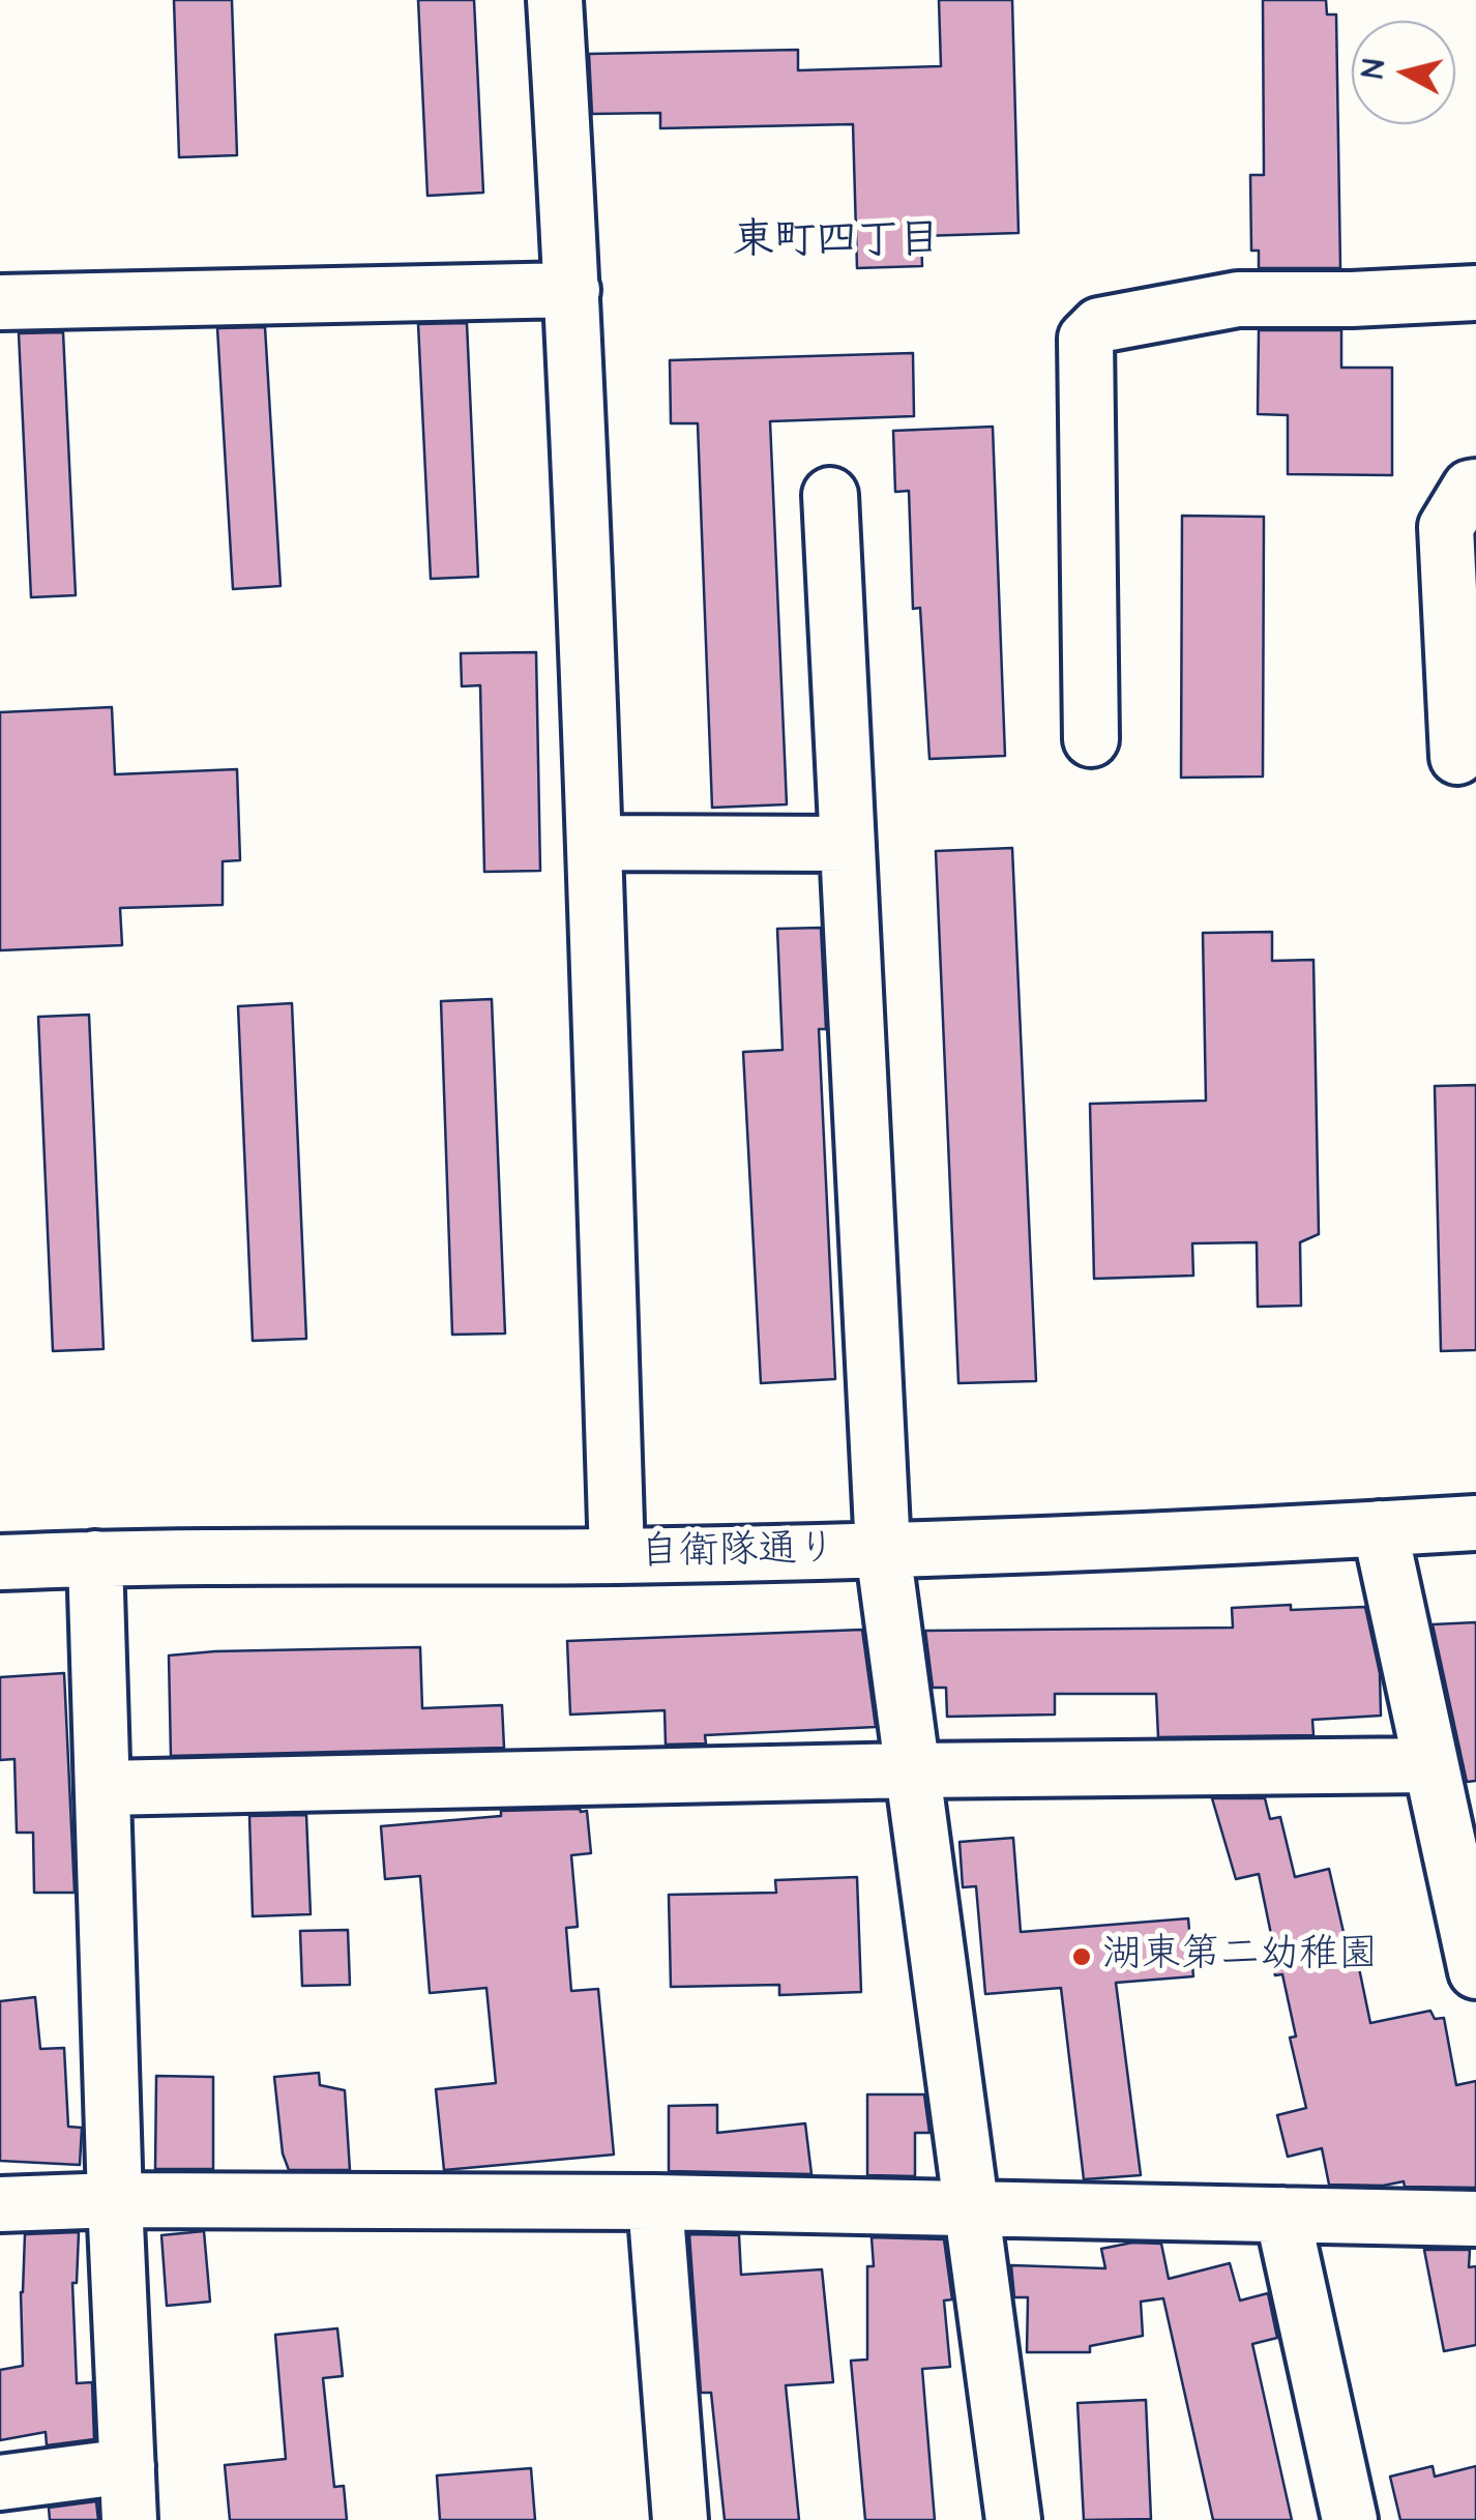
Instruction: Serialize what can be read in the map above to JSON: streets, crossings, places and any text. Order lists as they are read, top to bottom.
{
  "streets": {
    "street": ["自衛隊通り"]
  },
  "districts": ["東町四丁目"],
  "places": ["湖東第二幼稚園"],
  "north": "left"
}
